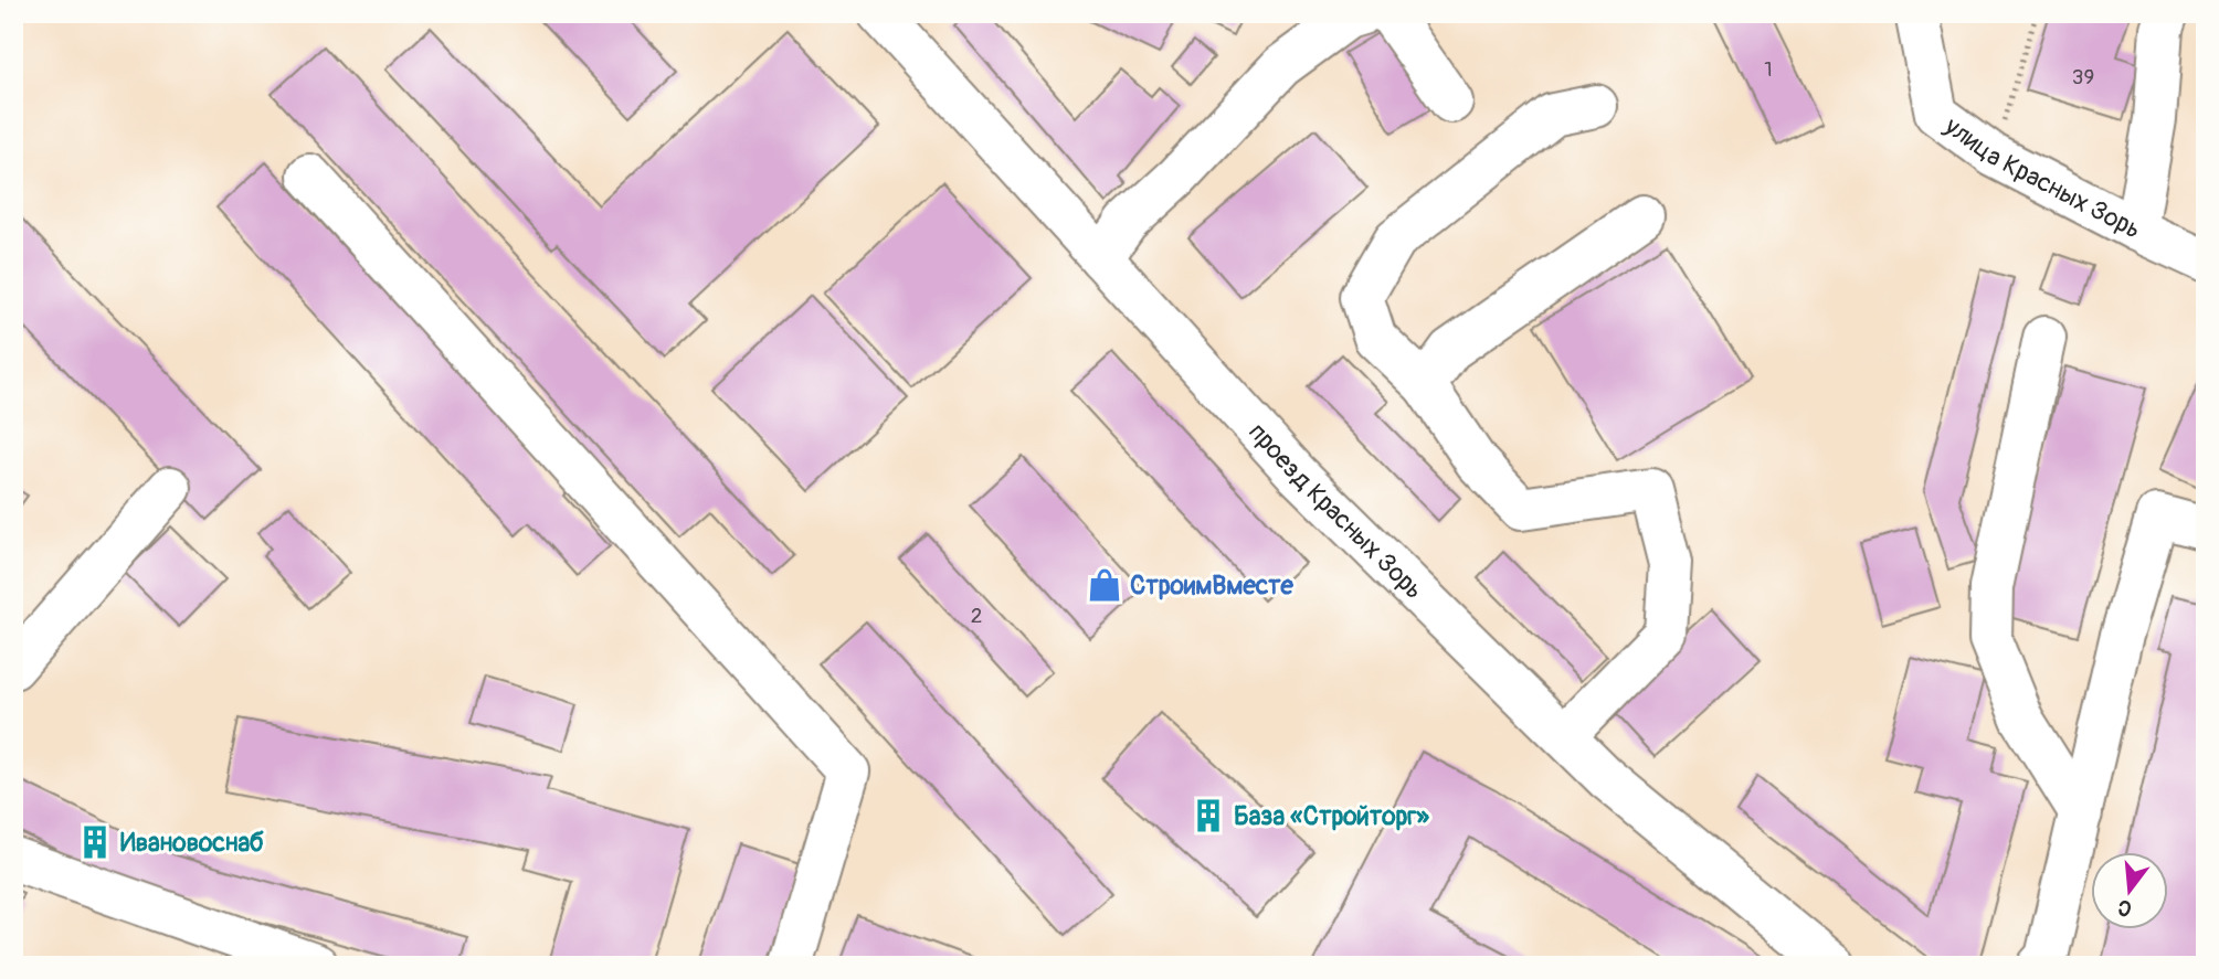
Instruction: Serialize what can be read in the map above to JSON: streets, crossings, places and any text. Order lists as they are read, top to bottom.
{
  "streets": {
    "street": ["улица Красных Зорь", "проезд Красных Зорь"]
  },
  "places": {
    "shop": ["СтроимВместе"],
    "building": ["База «Стройторг»", "Ивановоснаб"]
  },
  "house_numbers": ["1", "39", "2"],
  "north": "bottom"
}
